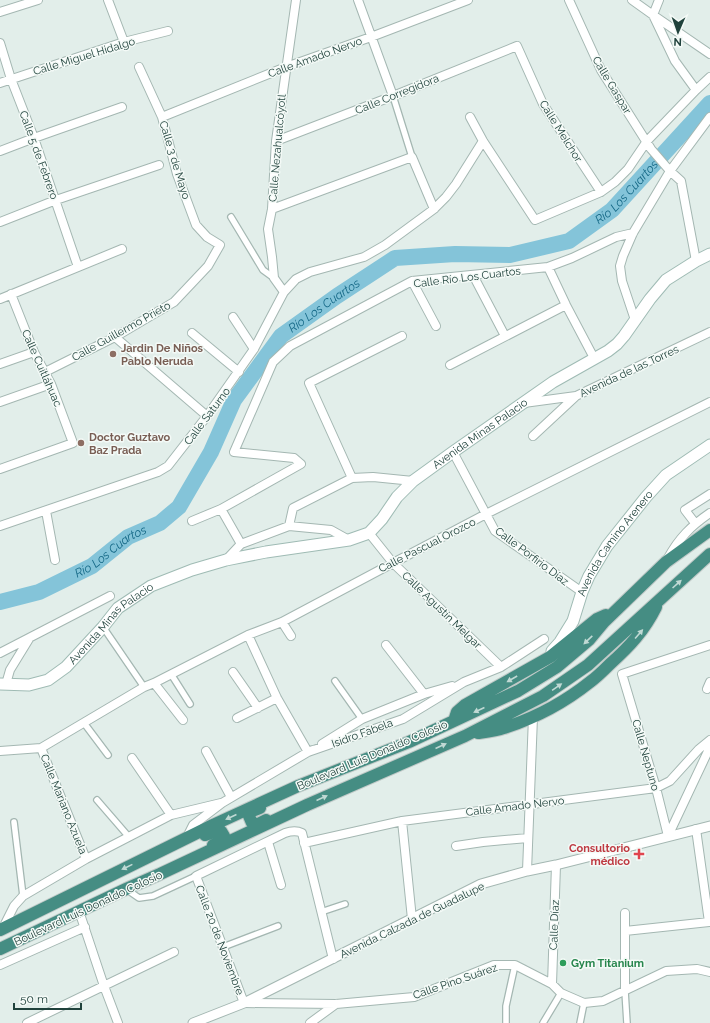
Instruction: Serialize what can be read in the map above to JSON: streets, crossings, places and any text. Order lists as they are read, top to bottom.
{
  "streets": {
    "highway": ["Boulevard Luis Donaldo Colosio"],
    "main road": ["Avenida Minas Palacio", "Avenida Camino Arenero"],
    "street": [
      "Calle Miguel Hidalgo",
      "Calle Amado Nervo",
      "Calle Gaspar",
      "Calle Corregidora",
      "Calle Melchor",
      "Calle Nezahualcóyotl",
      "Calle 5 de Febrero",
      "Calle 3 de Mayo",
      "Calle Río Los Cuartos",
      "Calle Guillermo Prieto",
      "Calle Cuitláhuac",
      "Avenida de las Torres",
      "Calle Saturno",
      "Calle Pascual Orozco",
      "Calle Porfirio Díaz",
      "Calle Agustín Melgar",
      "Isidro Fabela",
      "Calle Neptuno",
      "Calle Mariano Azuela",
      "Avenida Calzada de Guadalupe",
      "Calle Díaz",
      "Calle 20 de Noviembre",
      "Calle Pino Suárez"
    ]
  },
  "crossings": [
    ["Calle Miguel Hidalgo", "Calle 5 de Febrero"],
    ["Calle Amado Nervo", "Calle Nezahualcóyotl"],
    ["Calle Amado Nervo", "Calle 3 de Mayo"],
    ["Calle Amado Nervo", "Calle Neptuno"],
    ["Calle Gaspar", "Avenida Minas Palacio"],
    ["Calle Corregidora", "Calle Melchor"],
    ["Calle Corregidora", "Calle Nezahualcóyotl"],
    ["Calle 3 de Mayo", "Calle Guillermo Prieto"],
    ["Calle Guillermo Prieto", "Calle Cuitláhuac"],
    ["Avenida de las Torres", "Avenida Minas Palacio"],
    ["Avenida Minas Palacio", "Calle Porfirio Díaz"],
    ["Avenida Minas Palacio", "Calle Agustín Melgar"],
    ["Avenida Camino Arenero", "Calle Porfirio Díaz"],
    ["Calle Pascual Orozco", "Calle Porfirio Díaz"],
    ["Calle Pascual Orozco", "Calle Agustín Melgar"],
    ["Calle Pascual Orozco", "Calle Mariano Azuela"],
    ["Calle Agustín Melgar", "Isidro Fabela"],
    ["Isidro Fabela", "Boulevard Luis Donaldo Colosio"],
    ["Calle Neptuno", "Avenida Calzada de Guadalupe"],
    ["Avenida Calzada de Guadalupe", "Calle Díaz"],
    ["Avenida Calzada de Guadalupe", "Calle 20 de Noviembre"],
    ["Avenida Calzada de Guadalupe", "Calle Pino Suárez"],
    ["Calle Díaz", "Calle Pino Suárez"],
    ["Calle 20 de Noviembre", "Calle Pino Suárez"]
  ],
  "water": ["Río Los Cuartos"],
  "places": {
    "other": ["Jardin De Niños Pablo Neruda", "Doctor Guztavo Baz Prada", "Gym Titanium"],
    "health": ["Consultorio médico"]
  },
  "scale_bar": "50 m",
  "north": "bottom"
}
